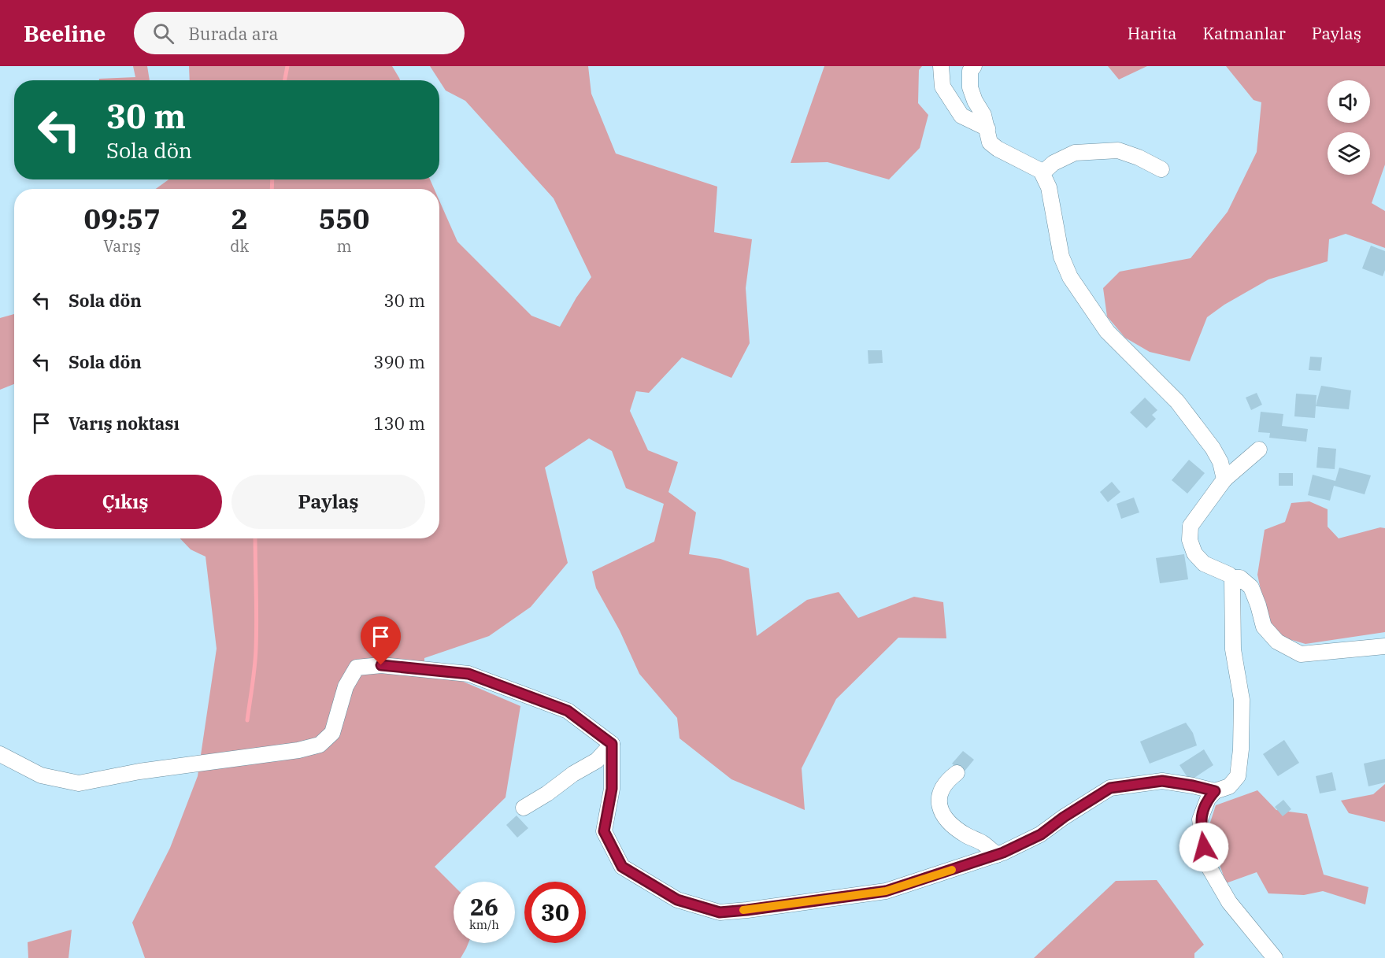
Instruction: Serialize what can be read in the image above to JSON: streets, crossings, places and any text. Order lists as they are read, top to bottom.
{
  "page": {
    "header": "Beeline",
    "search": "Burada ara",
    "nav": ["Harita", "Katmanlar", "Paylaş"],
    "turn": ["30 m", "Sola dön"],
    "eta": [
      "09:57",
      "Varış",
      "2",
      "dk",
      "550",
      "m"
    ],
    "list": [
      {
        "name": "Sola dön",
        "value": "30 m"
      },
      {
        "name": "Sola dön",
        "value": "390 m"
      },
      {
        "name": "Varış noktası",
        "value": "130 m"
      }
    ],
    "buttons": ["Çıkış", "Paylaş"],
    "speed": "26 km/h",
    "limit": "30"
  }
}
